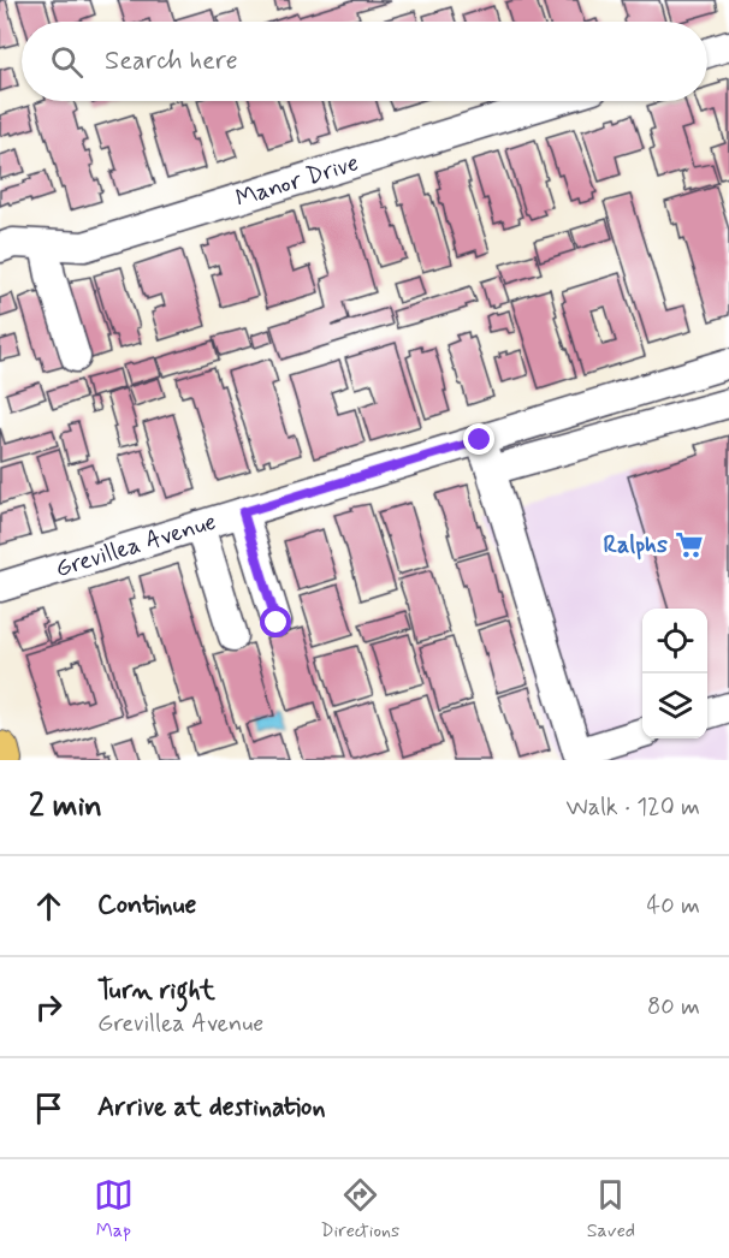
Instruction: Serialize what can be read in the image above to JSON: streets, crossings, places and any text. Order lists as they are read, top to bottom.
{
  "streets": {
    "street": ["Manor Drive", "Grevillea Avenue"]
  },
  "places": {
    "supermarket": ["Ralphs"]
  },
  "page": {
    "search": "Search here",
    "heading": ["2 min", "Walk · 120 m"],
    "list": [
      ["Continue", "40 m"],
      ["Turn right", "Grevillea Avenue", "80 m"],
      "Arrive at destination"
    ],
    "nav": ["Map", "Directions", "Saved"]
  }
}
